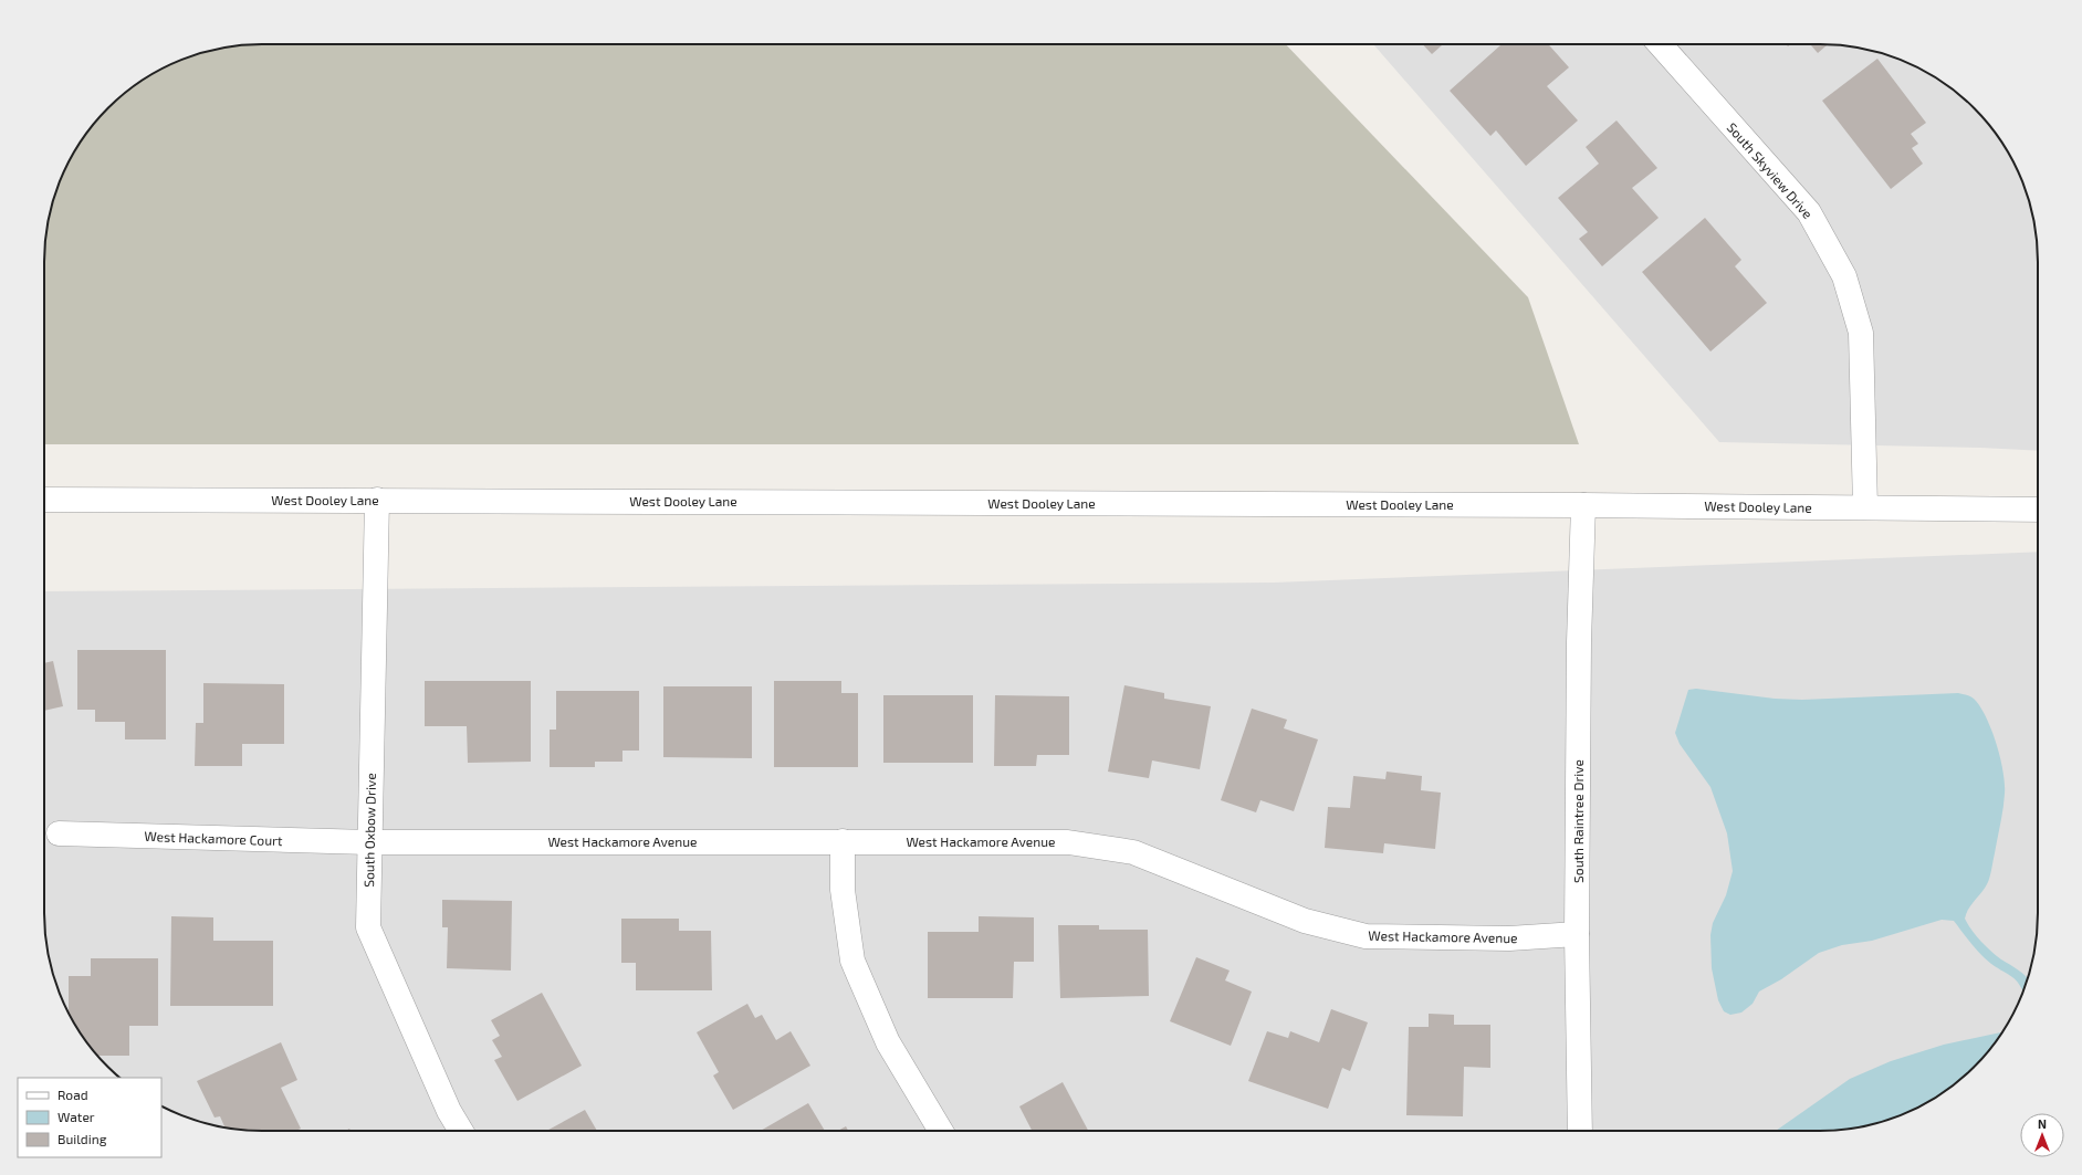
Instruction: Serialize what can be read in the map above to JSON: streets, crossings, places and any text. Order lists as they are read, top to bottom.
{
  "streets": {
    "street": [
      "South Skyview Drive",
      "West Dooley Lane",
      "South Raintree Drive",
      "South Oxbow Drive",
      "West Hackamore Court",
      "West Hackamore Avenue"
    ]
  },
  "crossings": [
    ["South Skyview Drive", "West Dooley Lane"],
    ["West Dooley Lane", "South Raintree Drive"],
    ["West Dooley Lane", "South Oxbow Drive"],
    ["South Raintree Drive", "West Hackamore Avenue"],
    ["South Oxbow Drive", "West Hackamore Court"],
    ["South Oxbow Drive", "West Hackamore Avenue"],
    ["West Hackamore Court", "West Hackamore Avenue"]
  ],
  "legend": ["Road", "Water", "Building"],
  "north": "top"
}
